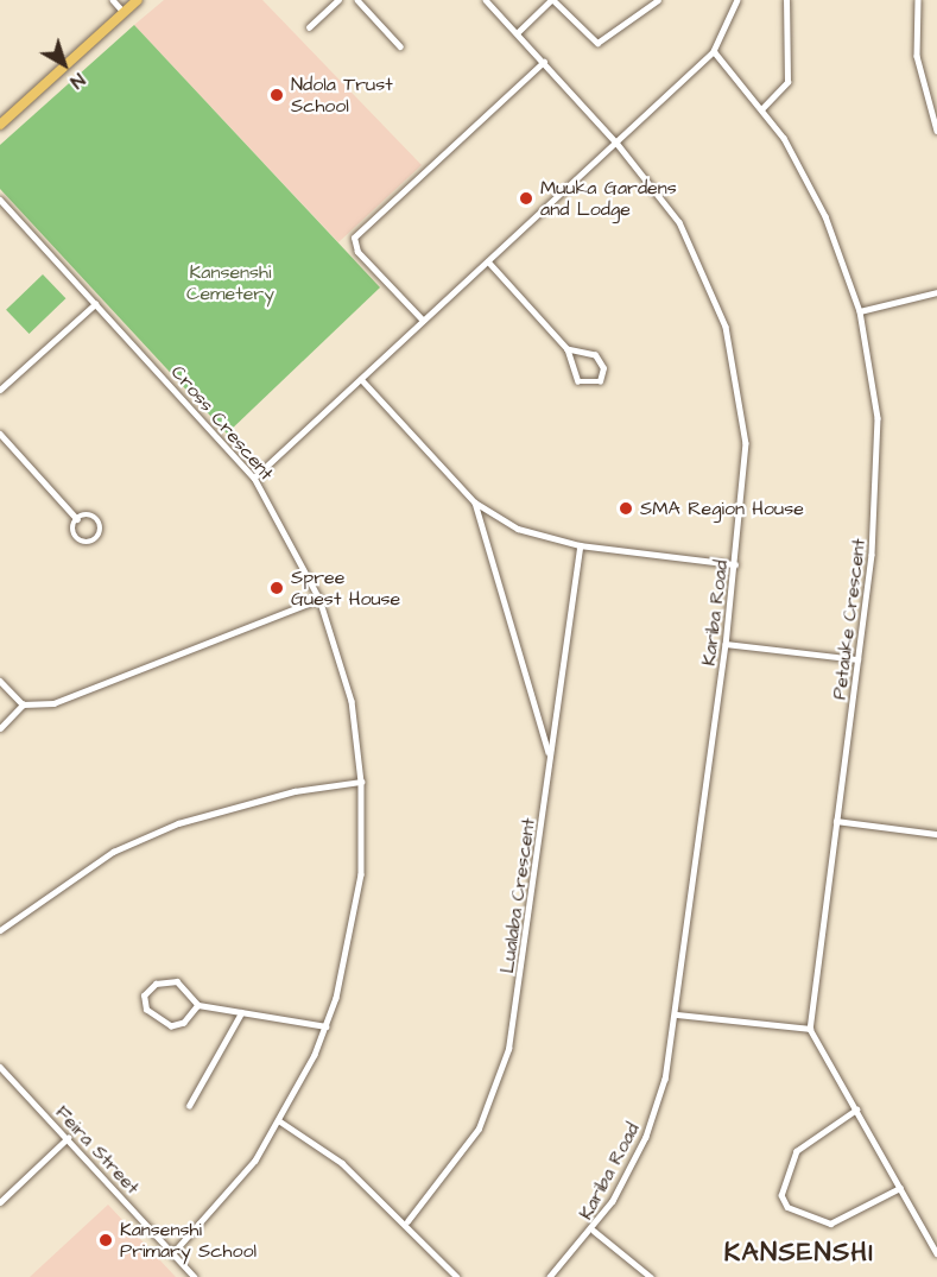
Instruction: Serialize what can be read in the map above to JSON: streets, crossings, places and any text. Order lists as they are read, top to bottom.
{
  "streets": {
    "street": [
      "Cross Crescent",
      "Kariba Road",
      "Petauke Crescent",
      "Lualaba Crescent",
      "Feira Street"
    ]
  },
  "crossings": [
    ["Cross Crescent", "Feira Street"]
  ],
  "districts": ["KANSENSHI"],
  "parks": ["Kansenshi Cemetery"],
  "places": [
    "Ndola Trust School",
    "Muuka Gardens and Lodge",
    "SMA Region House",
    "Spree Guest House",
    "Kansenshi Primary School"
  ],
  "north": "bottom right"
}
